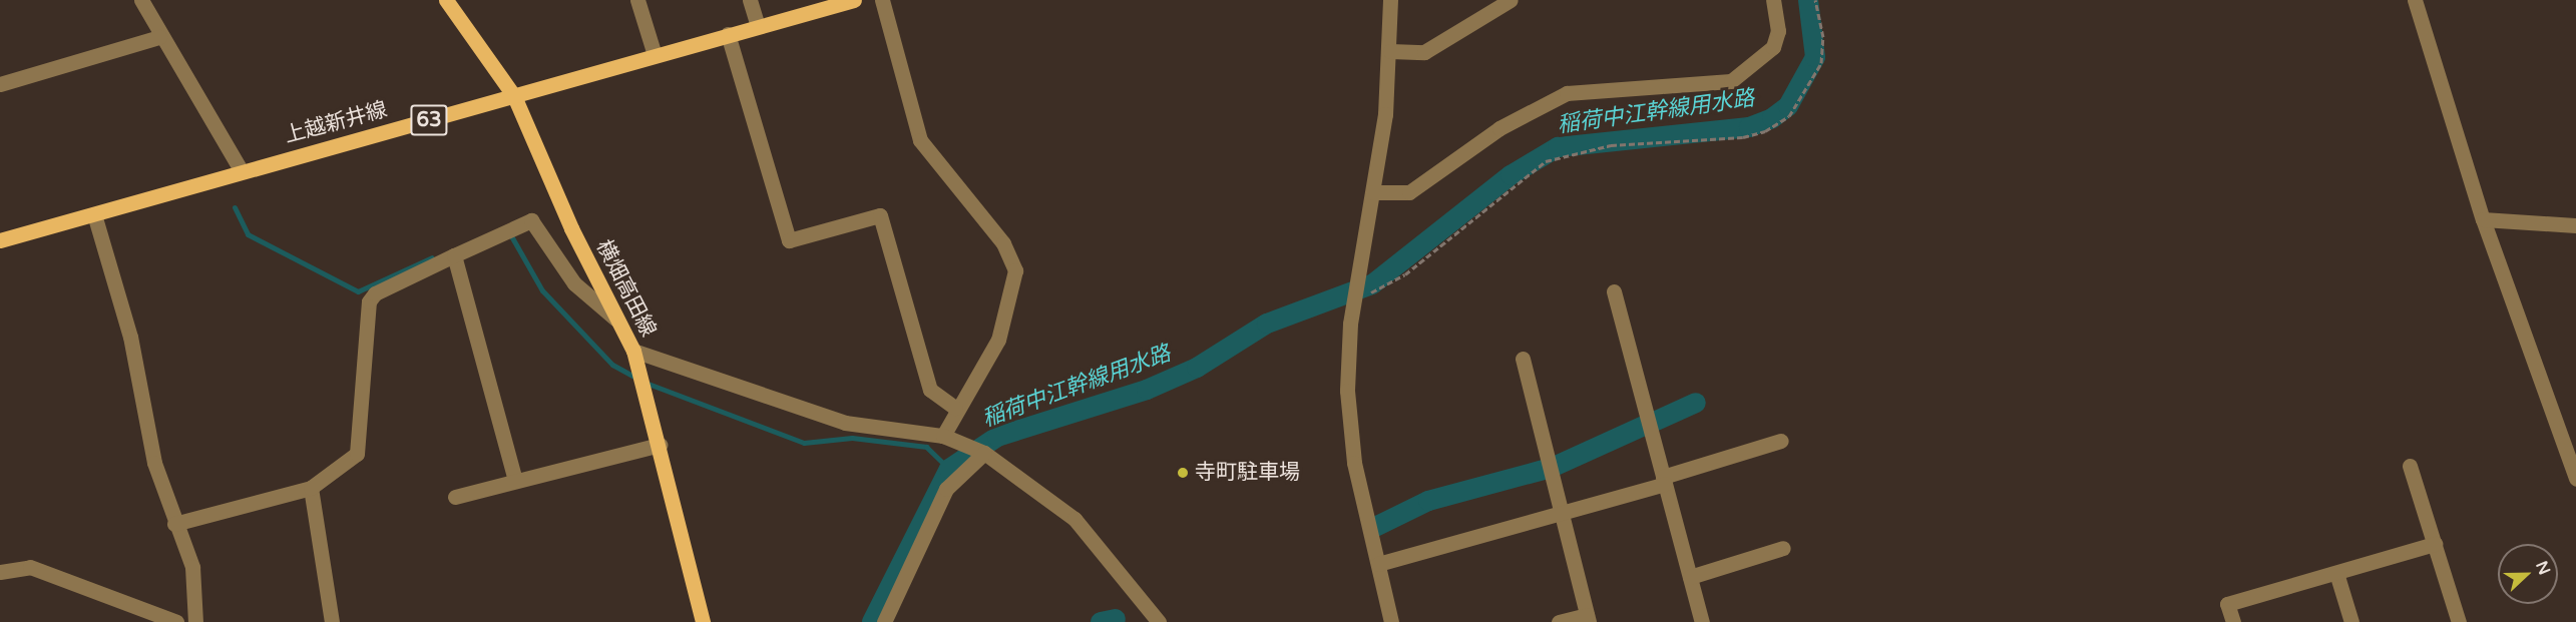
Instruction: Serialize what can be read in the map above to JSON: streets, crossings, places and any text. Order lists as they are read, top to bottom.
{
  "streets": {
    "main road": ["63", "上越新井線", "横畑高田線"]
  },
  "crossings": [
    ["上越新井線", "横畑高田線"]
  ],
  "water": ["稲荷中江幹線用水路"],
  "places": ["寺町駐車場"],
  "north": "right"
}
